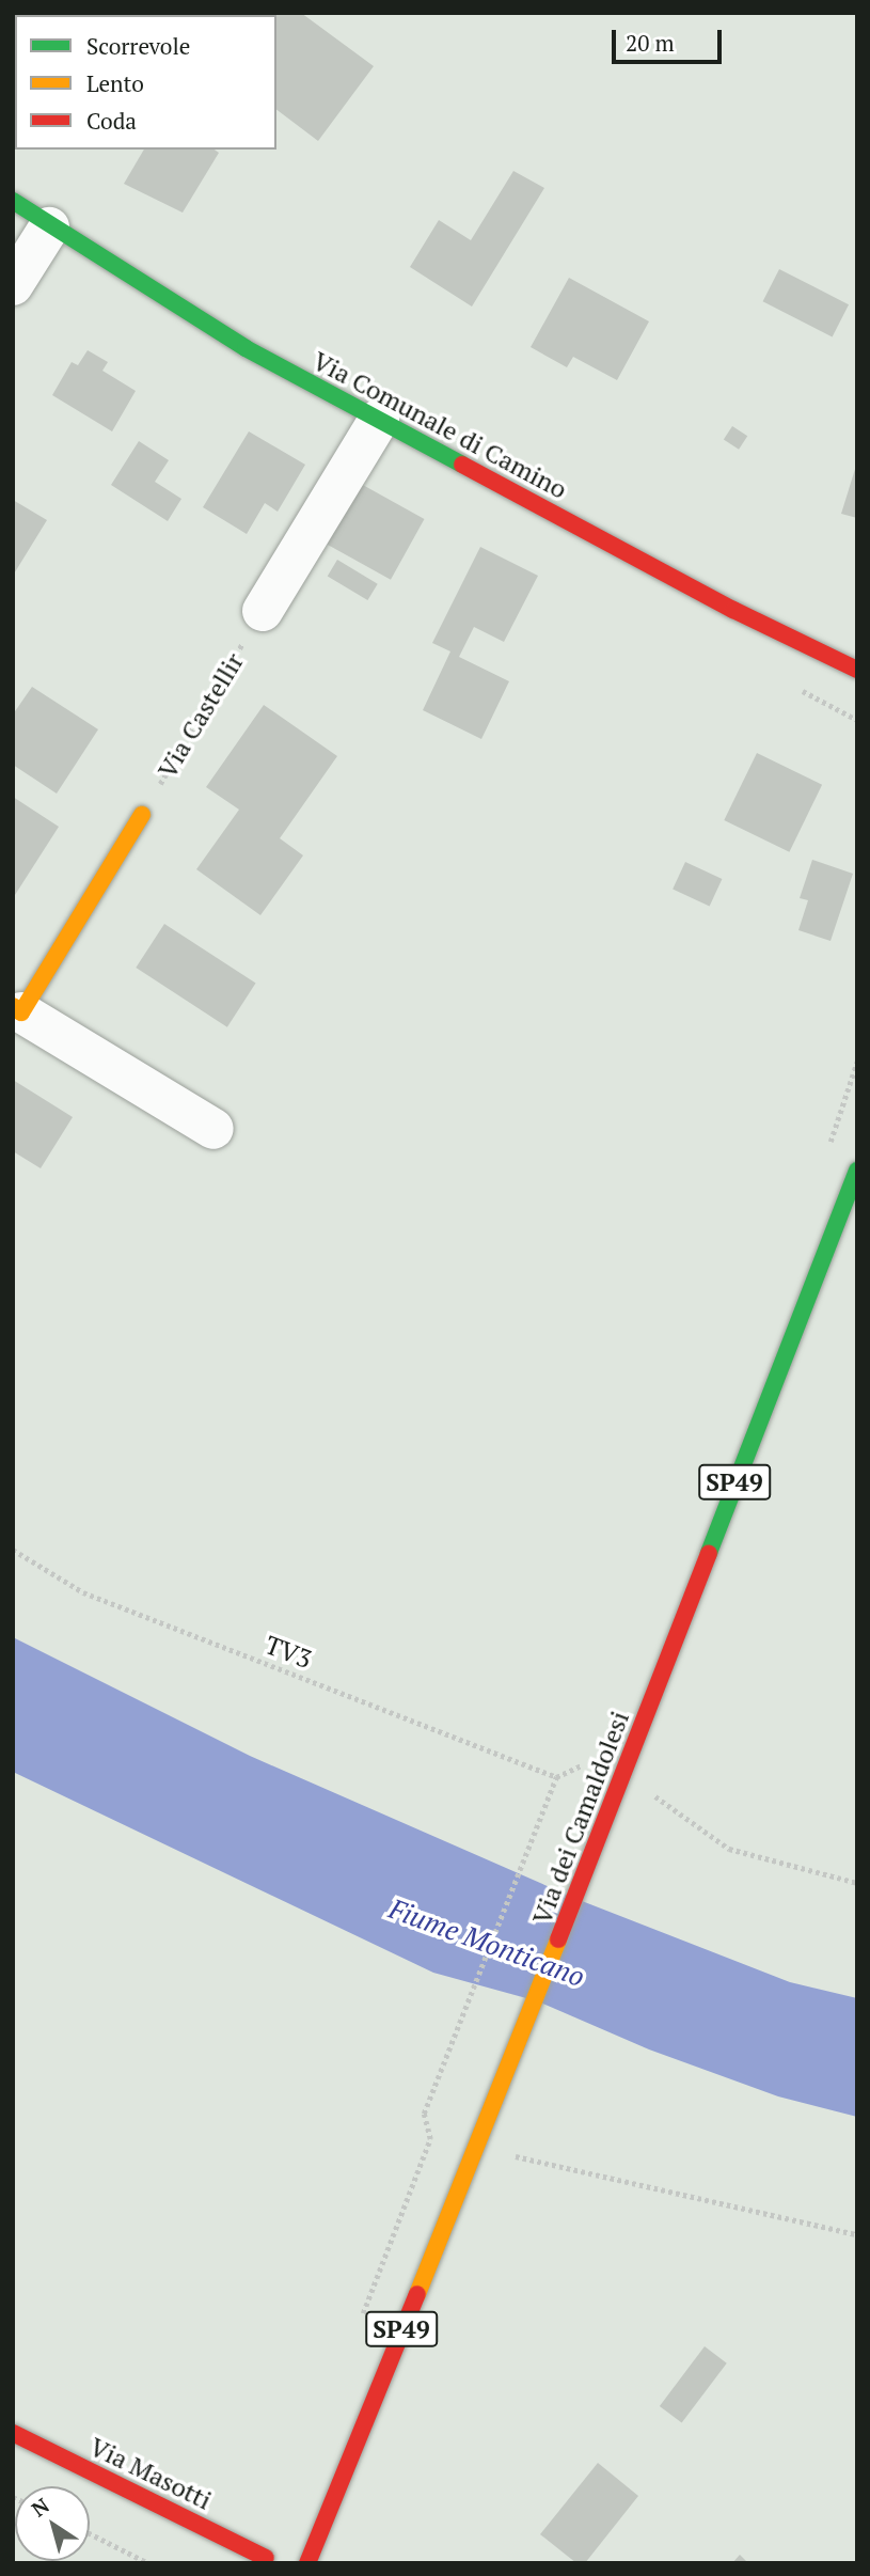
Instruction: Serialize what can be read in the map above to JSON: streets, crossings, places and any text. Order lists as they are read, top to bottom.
{
  "streets": {
    "main road": [
      "Via Comunale di Camino",
      "SP49",
      "Via dei Camaldolesi",
      "Via Masotti"
    ],
    "path": ["Via Castellir", "TV3"]
  },
  "water": ["Fiume Monticano"],
  "legend": ["Scorrevole", "Lento", "Coda"],
  "scale_bar": "20 m",
  "north": "top left"
}
